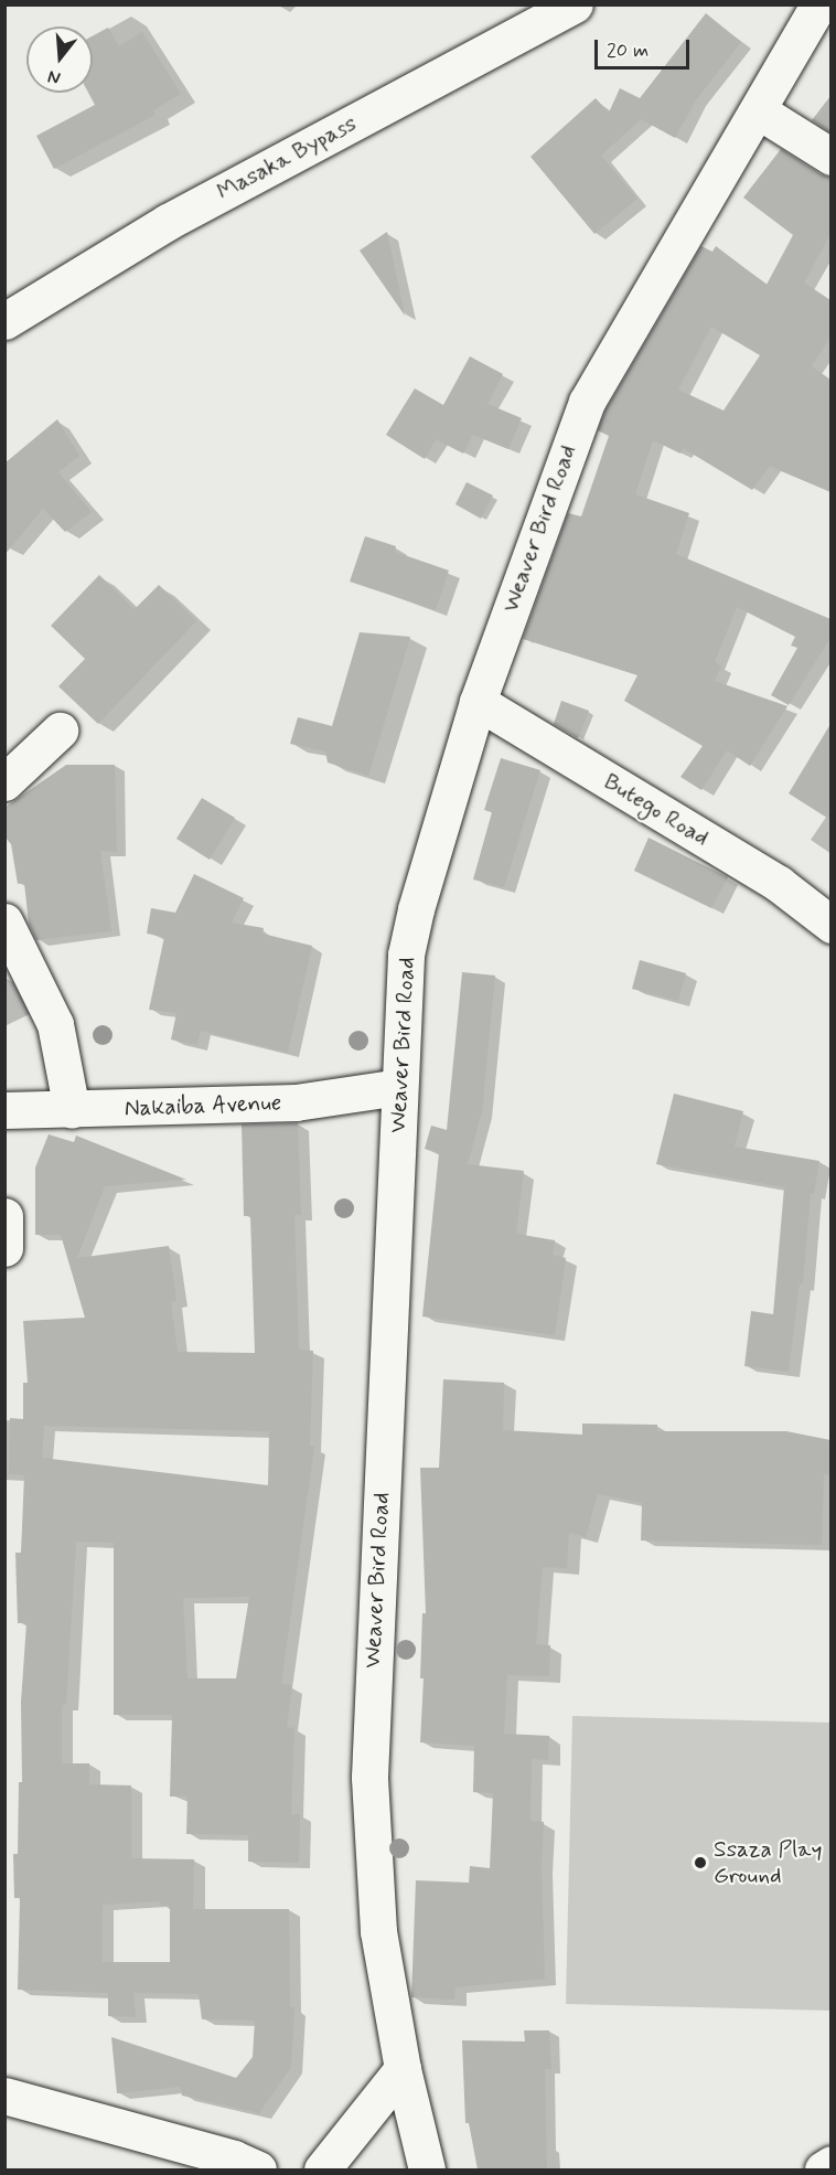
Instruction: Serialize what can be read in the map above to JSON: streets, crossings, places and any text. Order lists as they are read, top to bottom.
{
  "streets": {
    "main road": [
      "Masaka Bypass",
      "Weaver Bird Road",
      "Butego Road",
      "Nakaiba Avenue"
    ]
  },
  "crossings": [
    ["Weaver Bird Road", "Butego Road"],
    ["Weaver Bird Road", "Nakaiba Avenue"]
  ],
  "places": ["Ssaza Play Ground"],
  "scale_bar": "20 m",
  "north": "bottom"
}
